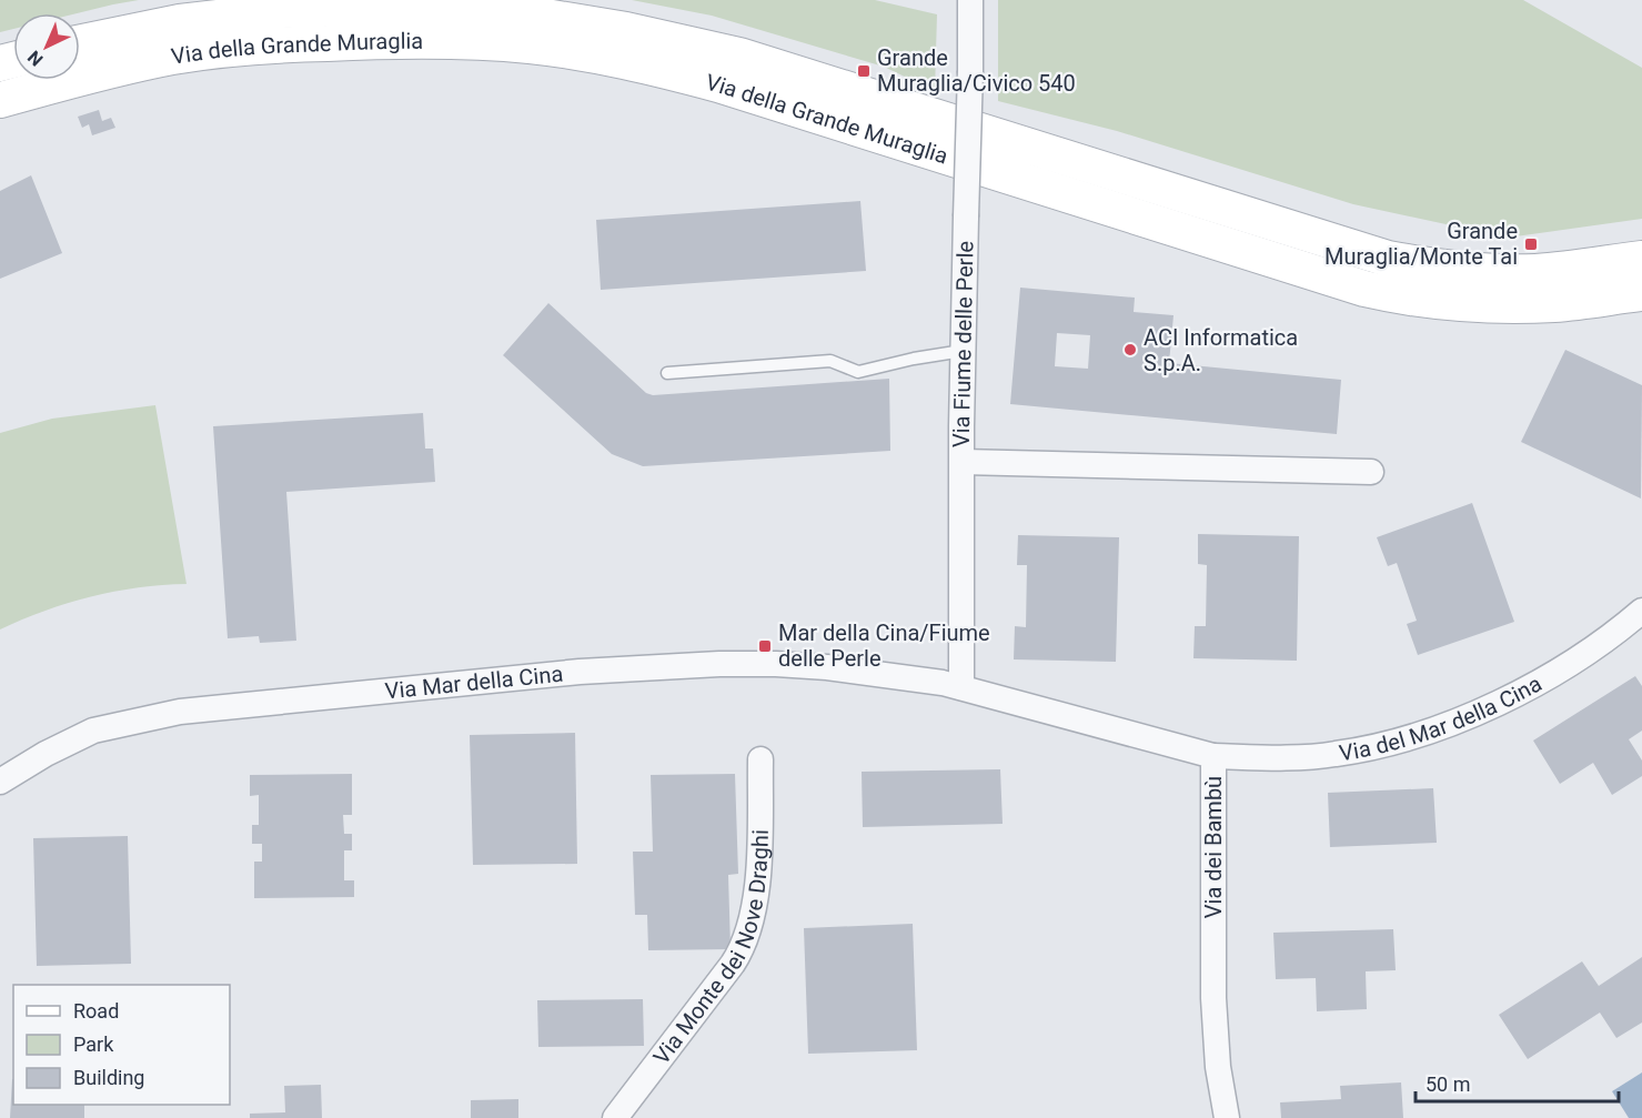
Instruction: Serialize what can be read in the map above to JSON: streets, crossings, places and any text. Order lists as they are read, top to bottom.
{
  "streets": {
    "street": [
      "Via della Grande Muraglia",
      "Via Fiume delle Perle",
      "Via Mar della Cina",
      "Via del Mar della Cina",
      "Via dei Bambù",
      "Via Monte dei Nove Draghi"
    ]
  },
  "crossings": [
    ["Via Fiume delle Perle", "Via Mar della Cina"],
    ["Via Fiume delle Perle", "Via dei Bambù"],
    ["Via Mar della Cina", "Via dei Bambù"],
    ["Via del Mar della Cina", "Via dei Bambù"]
  ],
  "places": {
    "transit": ["Grande Muraglia/Civico 540", "Grande Muraglia/Monte Tai", "Mar della Cina/Fiume delle Perle"],
    "other": ["ACI Informatica S.p.A."]
  },
  "legend": ["Road", "Park", "Building"],
  "scale_bar": "50 m",
  "north": "bottom left"
}
